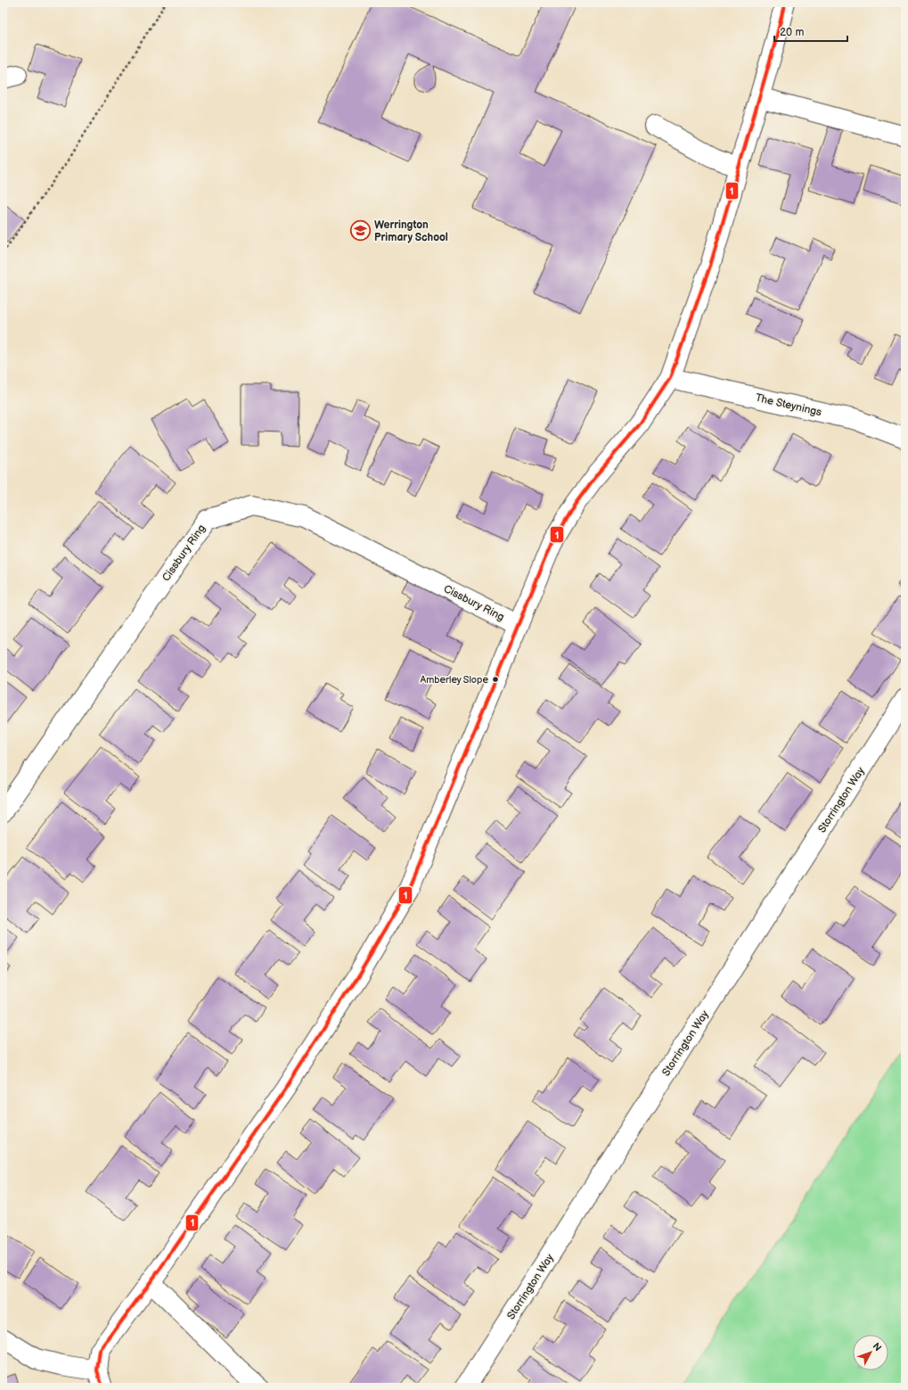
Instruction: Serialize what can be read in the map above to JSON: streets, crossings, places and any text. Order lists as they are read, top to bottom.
{
  "streets": {
    "street": ["The Steynings", "Cissbury Ring", "Storrington Way"]
  },
  "places": {
    "school or university": ["Werrington Primary School"],
    "other": ["Amberley Slope"]
  },
  "lines": ["transit line 1"],
  "scale_bar": "20 m",
  "north": "top right"
}
